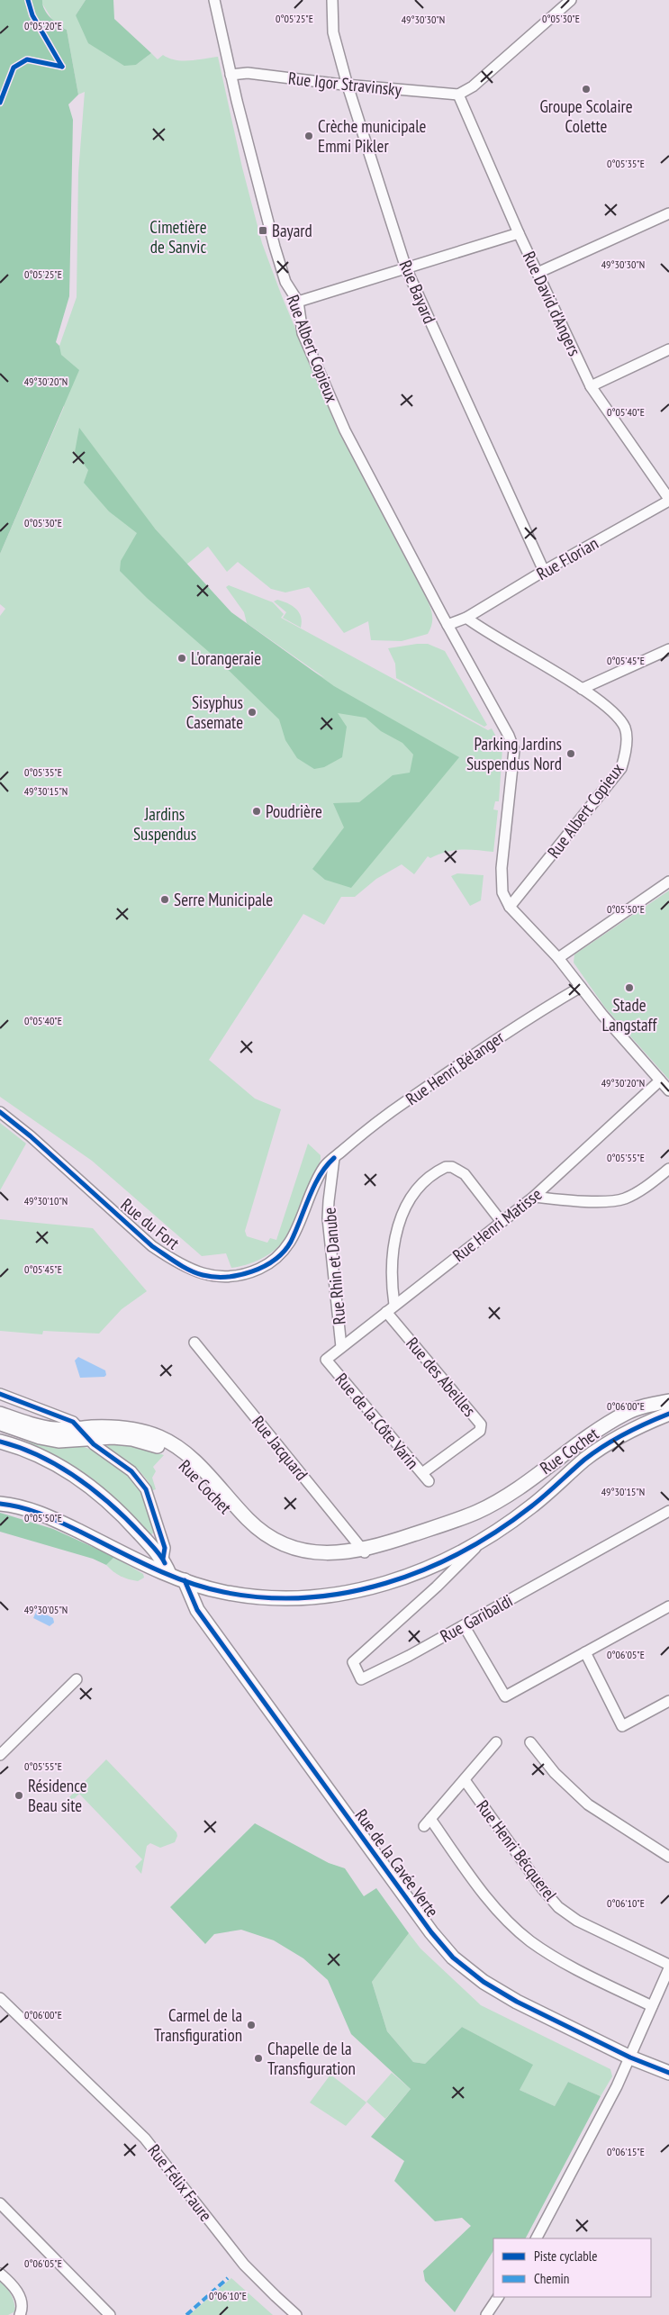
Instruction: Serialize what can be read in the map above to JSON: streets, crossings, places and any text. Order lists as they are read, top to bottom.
{
  "streets": {
    "street": [
      "Rue Igor Stravinsky",
      "Rue Bayard",
      "Rue David d'Angers",
      "Rue Albert Copieux",
      "Rue Florian",
      "Rue Henri Bélanger",
      "Rue du Fort",
      "Rue Henri Matisse",
      "Rue Rhin et Danube",
      "Rue des Abeilles",
      "Rue de la Côte Varin",
      "Rue Jacquard",
      "Rue Cochet",
      "Rue Garibaldi",
      "Rue Henri Bécquerel",
      "Rue de la Cavée Verte",
      "Rue Félix Faure"
    ]
  },
  "crossings": [
    ["Rue Igor Stravinsky", "Rue Bayard"],
    ["Rue Igor Stravinsky", "Rue David d'Angers"],
    ["Rue Igor Stravinsky", "Rue Albert Copieux"],
    ["Rue Bayard", "Rue Florian"],
    ["Rue David d'Angers", "Rue Florian"],
    ["Rue Albert Copieux", "Rue Florian"],
    ["Rue Albert Copieux", "Rue Henri Bélanger"],
    ["Rue Albert Copieux", "Rue Henri Matisse"],
    ["Rue Henri Bélanger", "Rue du Fort"],
    ["Rue Henri Bélanger", "Rue Rhin et Danube"],
    ["Rue du Fort", "Rue Rhin et Danube"],
    ["Rue Henri Matisse", "Rue Rhin et Danube"],
    ["Rue Henri Matisse", "Rue des Abeilles"],
    ["Rue Henri Matisse", "Rue de la Côte Varin"],
    ["Rue des Abeilles", "Rue de la Côte Varin"],
    ["Rue Jacquard", "Rue Cochet"]
  ],
  "parks": ["Cimetière de Sanvic", "Jardins Suspendus"],
  "places": {
    "other": [
      "Groupe Scolaire Colette",
      "Crèche municipale Emmi Pikler",
      "L'orangeraie",
      "Sisyphus Casemate",
      "Parking Jardins Suspendus Nord",
      "Poudrière",
      "Serre Municipale",
      "Stade Langstaff",
      "Résidence Beau site",
      "Carmel de la Transfiguration",
      "Chapelle de la Transfiguration"
    ],
    "transit": ["Bayard"]
  },
  "legend": ["Piste cyclable", "Chemin"],
  "coordinates": [
    "0°05'25\"E",
    "0°05'30\"E",
    "49°30'30\"N",
    "0°05'20\"E",
    "0°05'35\"E",
    "49°30'20\"N",
    "0°05'40\"E",
    "0°05'45\"E",
    "49°30'15\"N",
    "0°05'50\"E",
    "0°05'55\"E",
    "49°30'10\"N",
    "0°06'00\"E",
    "49°30'05\"N",
    "0°06'05\"E",
    "0°06'10\"E",
    "0°06'15\"E"
  ]
}
